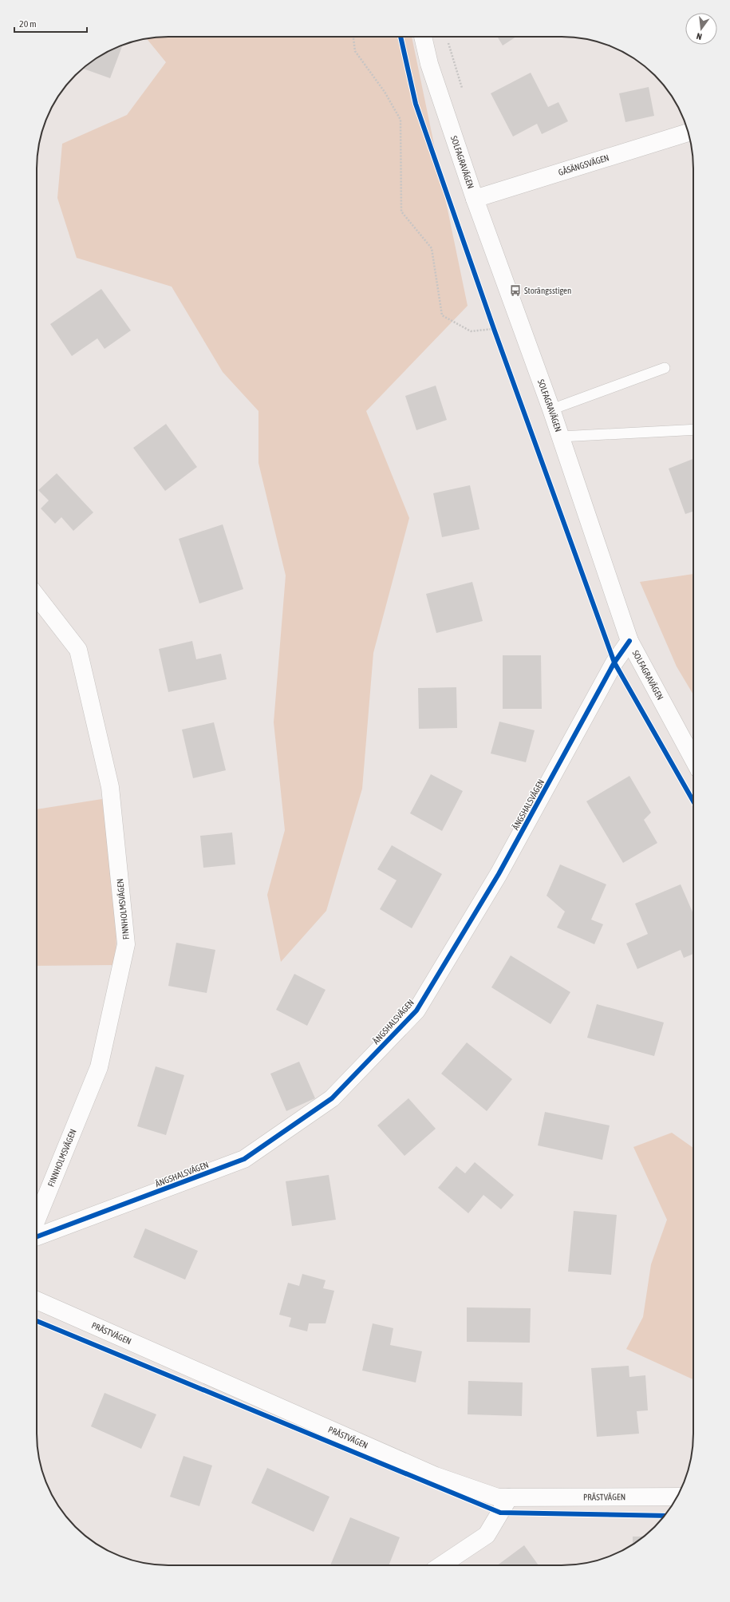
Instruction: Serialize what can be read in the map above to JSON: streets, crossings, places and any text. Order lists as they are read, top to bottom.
{
  "streets": {
    "street": [
      "SOLFAGRAVÄGEN",
      "GÅSÄNGSVÄGEN",
      "ÄNGSHALSVÄGEN",
      "FINNHOLMSVÄGEN",
      "PRÄSTVÄGEN"
    ]
  },
  "crossings": [
    ["SOLFAGRAVÄGEN", "GÅSÄNGSVÄGEN"],
    ["SOLFAGRAVÄGEN", "ÄNGSHALSVÄGEN"]
  ],
  "places": {
    "bus stop": ["Storängsstigen"]
  },
  "scale_bar": "20 m",
  "north": "bottom"
}
